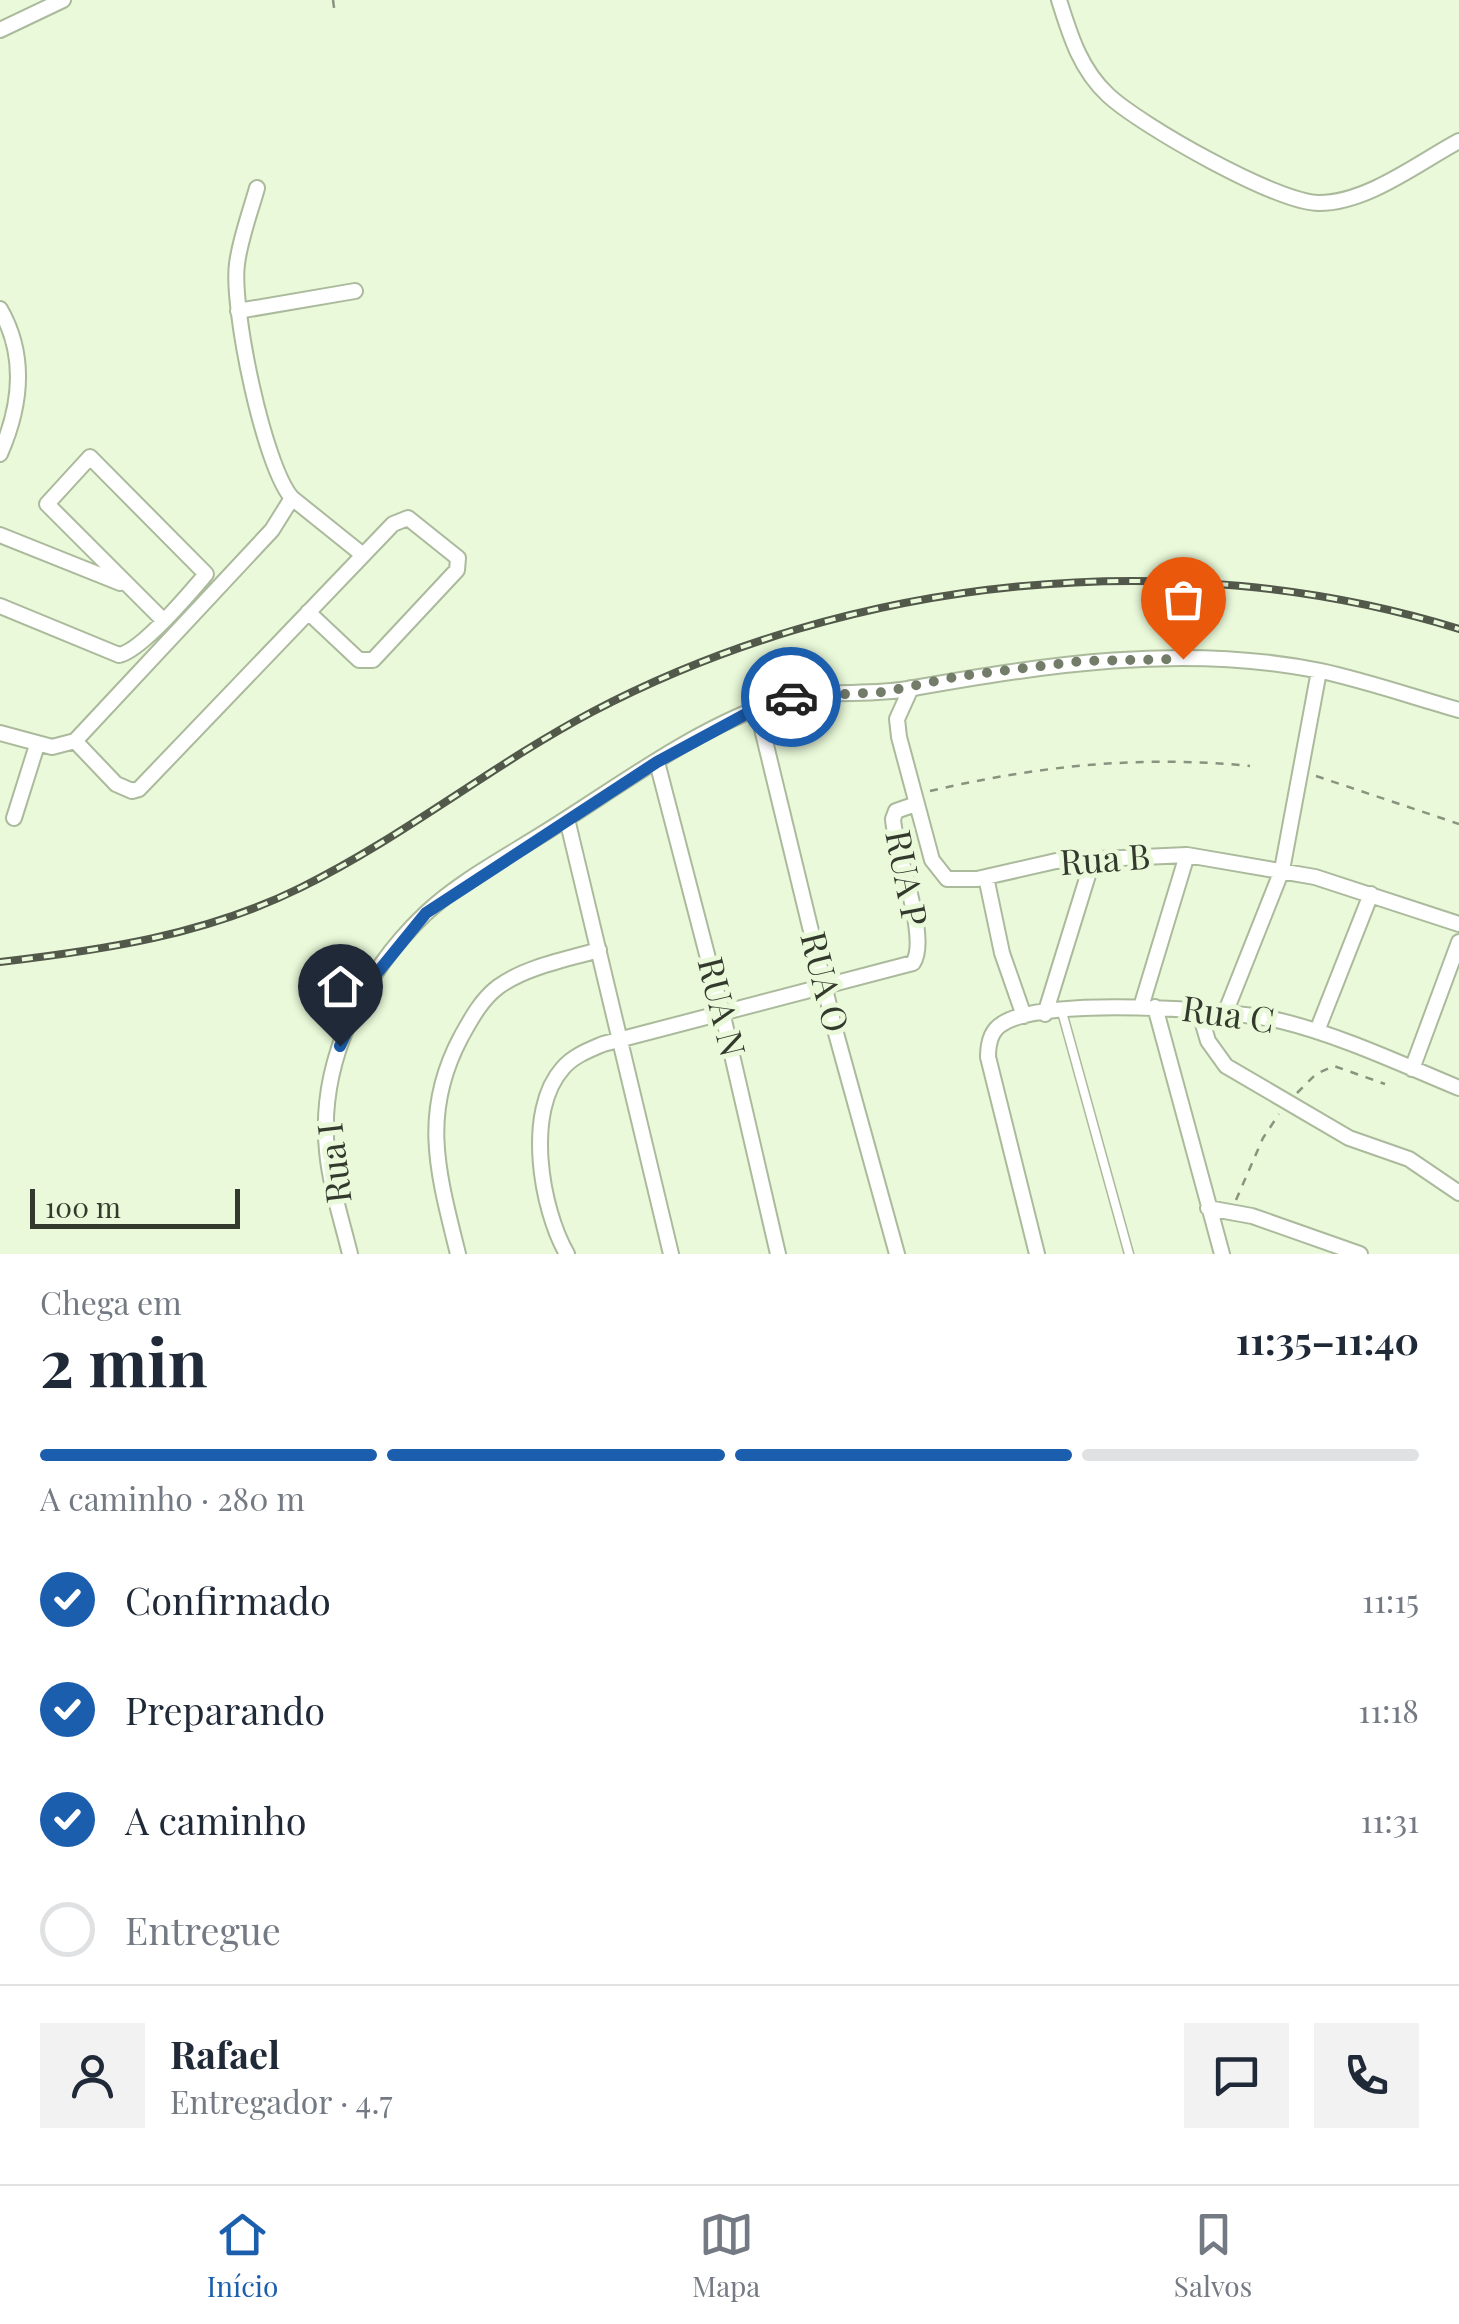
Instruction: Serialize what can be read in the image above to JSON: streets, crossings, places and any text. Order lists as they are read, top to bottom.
{
  "streets": {
    "street": [
      "Rua B",
      "RUA P",
      "RUA O",
      "RUA N",
      "Rua C",
      "Rua I"
    ]
  },
  "crossings": [
    ["Rua B", "RUA P"],
    ["Rua B", "Rua I"],
    ["RUA P", "RUA O"],
    ["RUA P", "RUA N"],
    ["RUA O", "Rua I"],
    ["RUA N", "Rua I"]
  ],
  "scale_bar": "100 m",
  "page": {
    "scale": "100 m",
    "heading": ["2 min", "Chega em", "11:35–11:40"],
    "panel": ["Rafael", "Entregador · 4.7"],
    "bar": "A caminho · 280 m",
    "list": [
      ["Confirmado", "11:15"],
      ["Preparando", "11:18"],
      ["A caminho", "11:31"],
      "Entregue"
    ],
    "tabs": ["Início", "Mapa", "Salvos"]
  }
}
